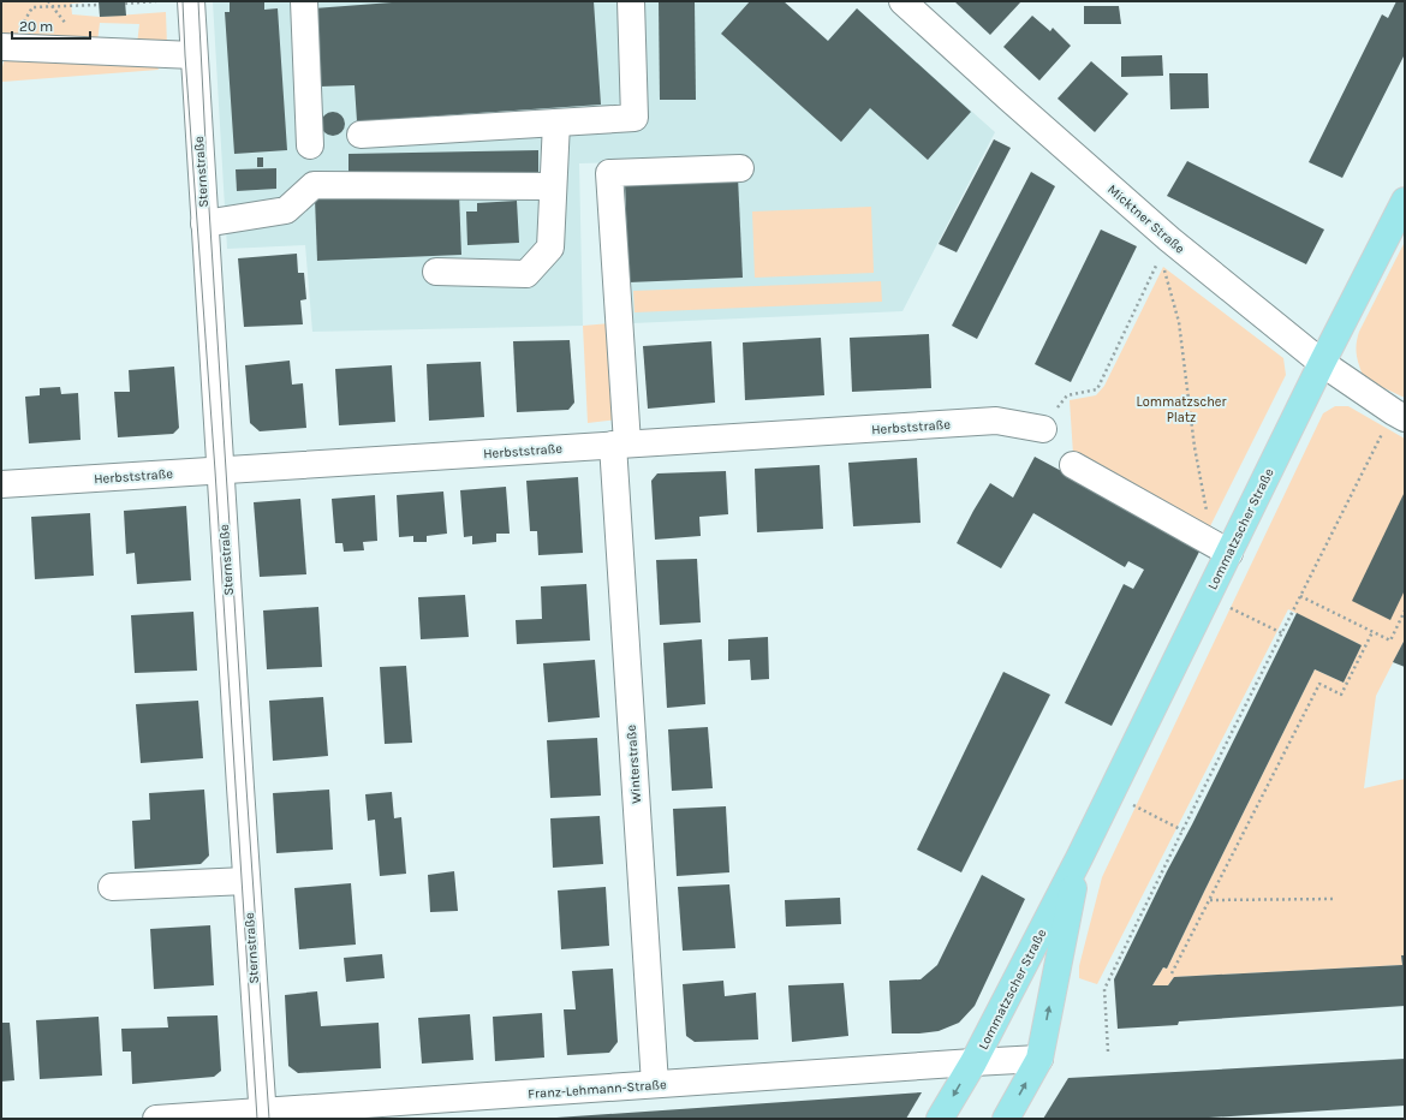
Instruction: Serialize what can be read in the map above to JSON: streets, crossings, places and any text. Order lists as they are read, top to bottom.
{
  "streets": {
    "main road": ["Lommatzscher Straße"],
    "street": [
      "Sternstraße",
      "Micktner Straße",
      "Herbststraße",
      "Winterstraße",
      "Franz-Lehmann-Straße"
    ]
  },
  "crossings": [
    ["Sternstraße", "Herbststraße"],
    ["Sternstraße", "Franz-Lehmann-Straße"],
    ["Micktner Straße", "Lommatzscher Straße"],
    ["Herbststraße", "Winterstraße"],
    ["Lommatzscher Straße", "Franz-Lehmann-Straße"],
    ["Winterstraße", "Franz-Lehmann-Straße"]
  ],
  "parks": ["Lommatzscher Platz"],
  "scale_bar": "20 m"
}
